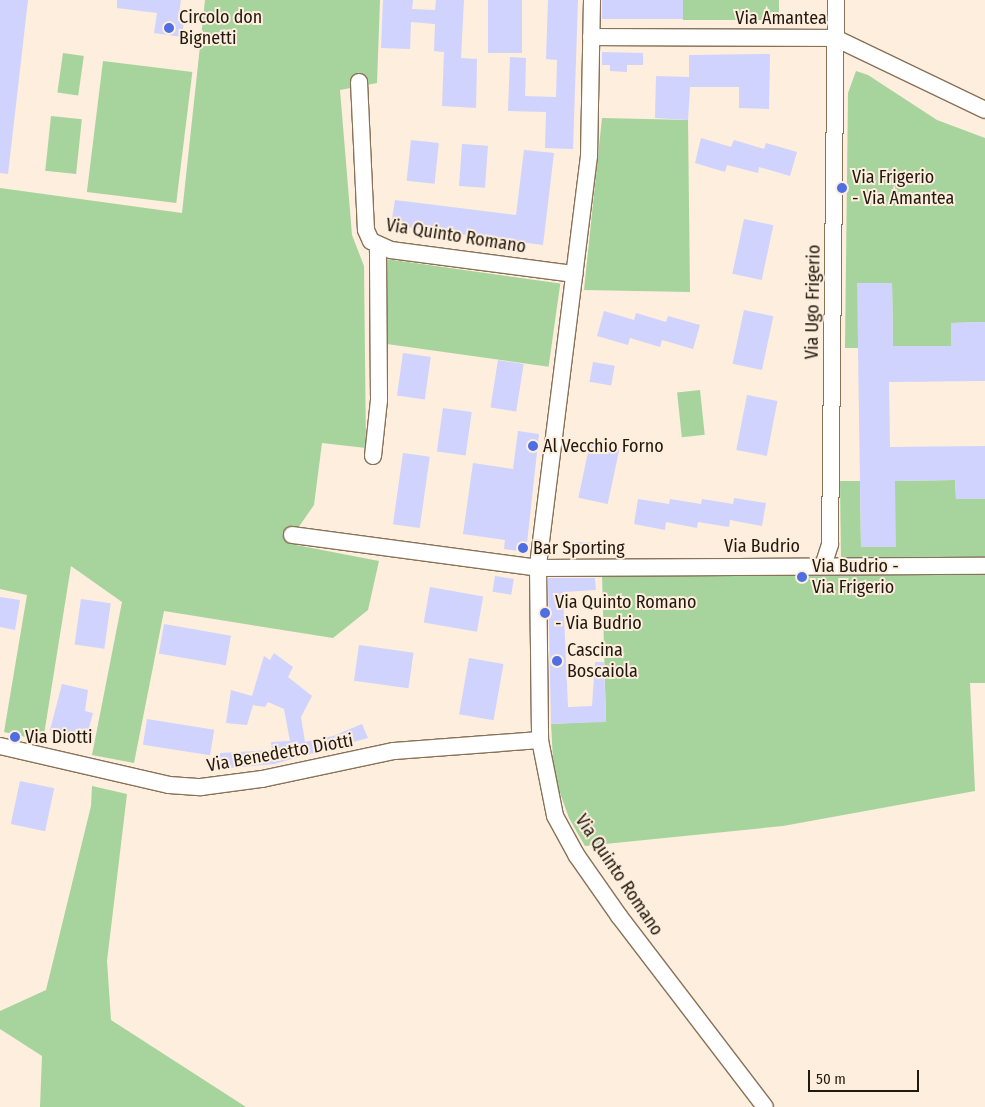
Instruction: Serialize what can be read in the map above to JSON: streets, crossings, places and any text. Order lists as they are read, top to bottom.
{
  "streets": {
    "street": [
      "Via Amantea",
      "Via Quinto Romano",
      "Via Ugo Frigerio",
      "Via Budrio",
      "Via Benedetto Diotti"
    ]
  },
  "crossings": [
    ["Via Amantea", "Via Quinto Romano"],
    ["Via Amantea", "Via Ugo Frigerio"],
    ["Via Quinto Romano", "Via Budrio"],
    ["Via Quinto Romano", "Via Benedetto Diotti"],
    ["Via Ugo Frigerio", "Via Budrio"]
  ],
  "places": [
    "Circolo don Bignetti",
    "Via Frigerio - Via Amantea",
    "Al Vecchio Forno",
    "Bar Sporting",
    "Via Budrio - Via Frigerio",
    "Via Quinto Romano - Via Budrio",
    "Cascina Boscaiola",
    "Via Diotti"
  ],
  "scale_bar": "50 m"
}
